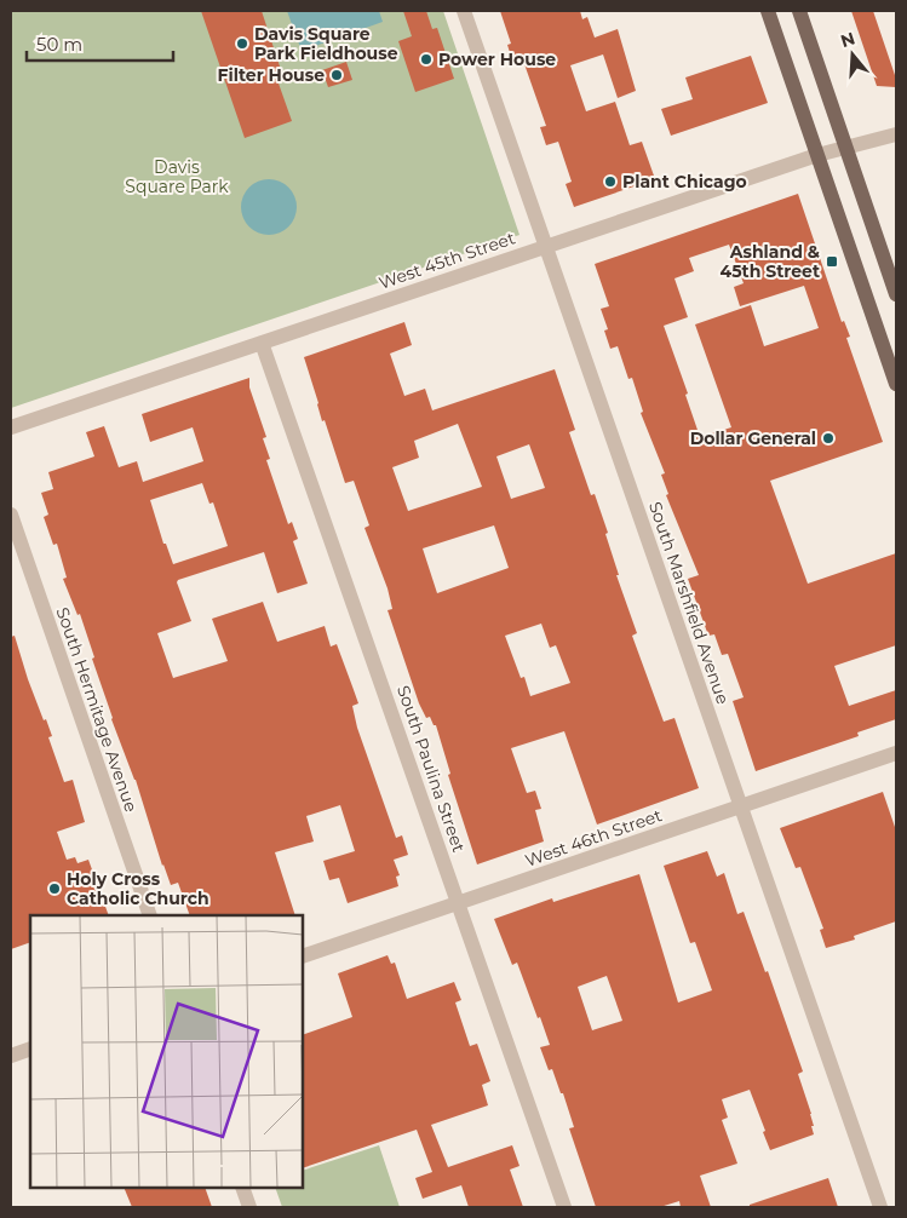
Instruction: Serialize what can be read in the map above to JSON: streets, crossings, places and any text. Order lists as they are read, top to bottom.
{
  "streets": {
    "street": [
      "West 45th Street",
      "South Marshfield Avenue",
      "South Hermitage Avenue",
      "South Paulina Street",
      "West 46th Street"
    ]
  },
  "crossings": [
    ["West 45th Street", "South Marshfield Avenue"],
    ["West 45th Street", "South Paulina Street"],
    ["South Marshfield Avenue", "West 46th Street"],
    ["South Paulina Street", "West 46th Street"]
  ],
  "parks": ["Davis Square Park"],
  "places": {
    "other": [
      "Davis Square Park Fieldhouse",
      "Power House",
      "Filter House",
      "Plant Chicago",
      "Dollar General",
      "Holy Cross Catholic Church"
    ],
    "transit": ["Ashland & 45th Street"]
  },
  "scale_bar": "50 m",
  "north": "top"
}
